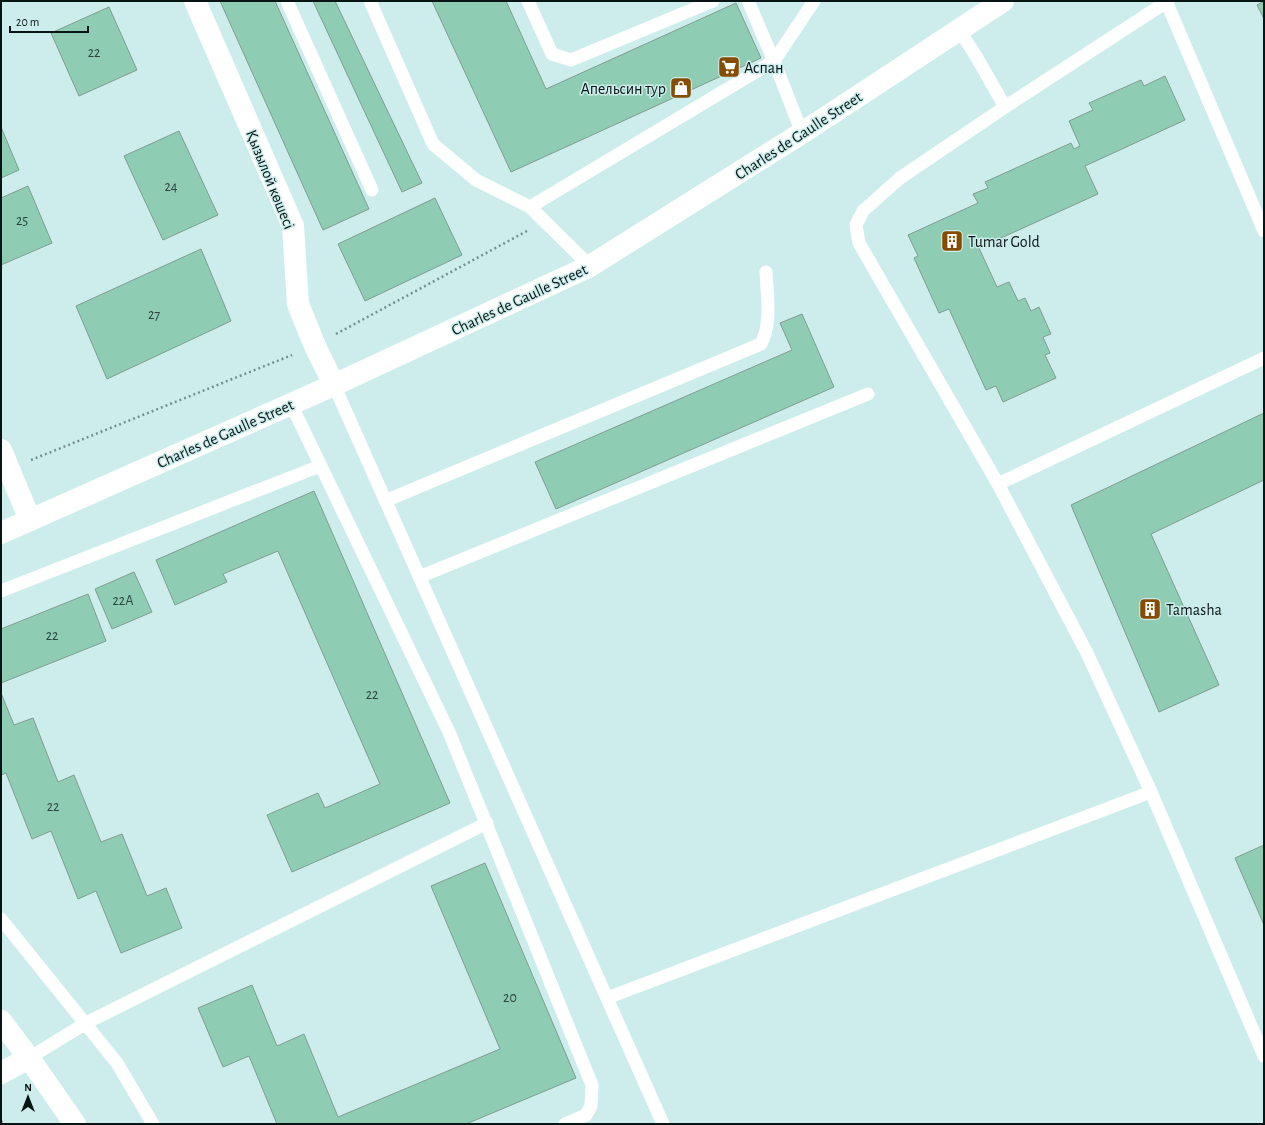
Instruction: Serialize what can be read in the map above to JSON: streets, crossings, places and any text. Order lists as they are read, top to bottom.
{
  "streets": {
    "street": ["Charles de Gaulle Street", "Қызылой көшесі"]
  },
  "crossings": [
    ["Charles de Gaulle Street", "Қызылой көшесі"]
  ],
  "places": {
    "supermarket": ["Аспан"],
    "shop": ["Апельсин тур"],
    "building": ["Tumar Gold", "Tamasha"]
  },
  "house_numbers": [
    "22",
    "24",
    "25",
    "27",
    "22А",
    "22",
    "22",
    "22",
    "20"
  ],
  "scale_bar": "20 m",
  "north": "top"
}
